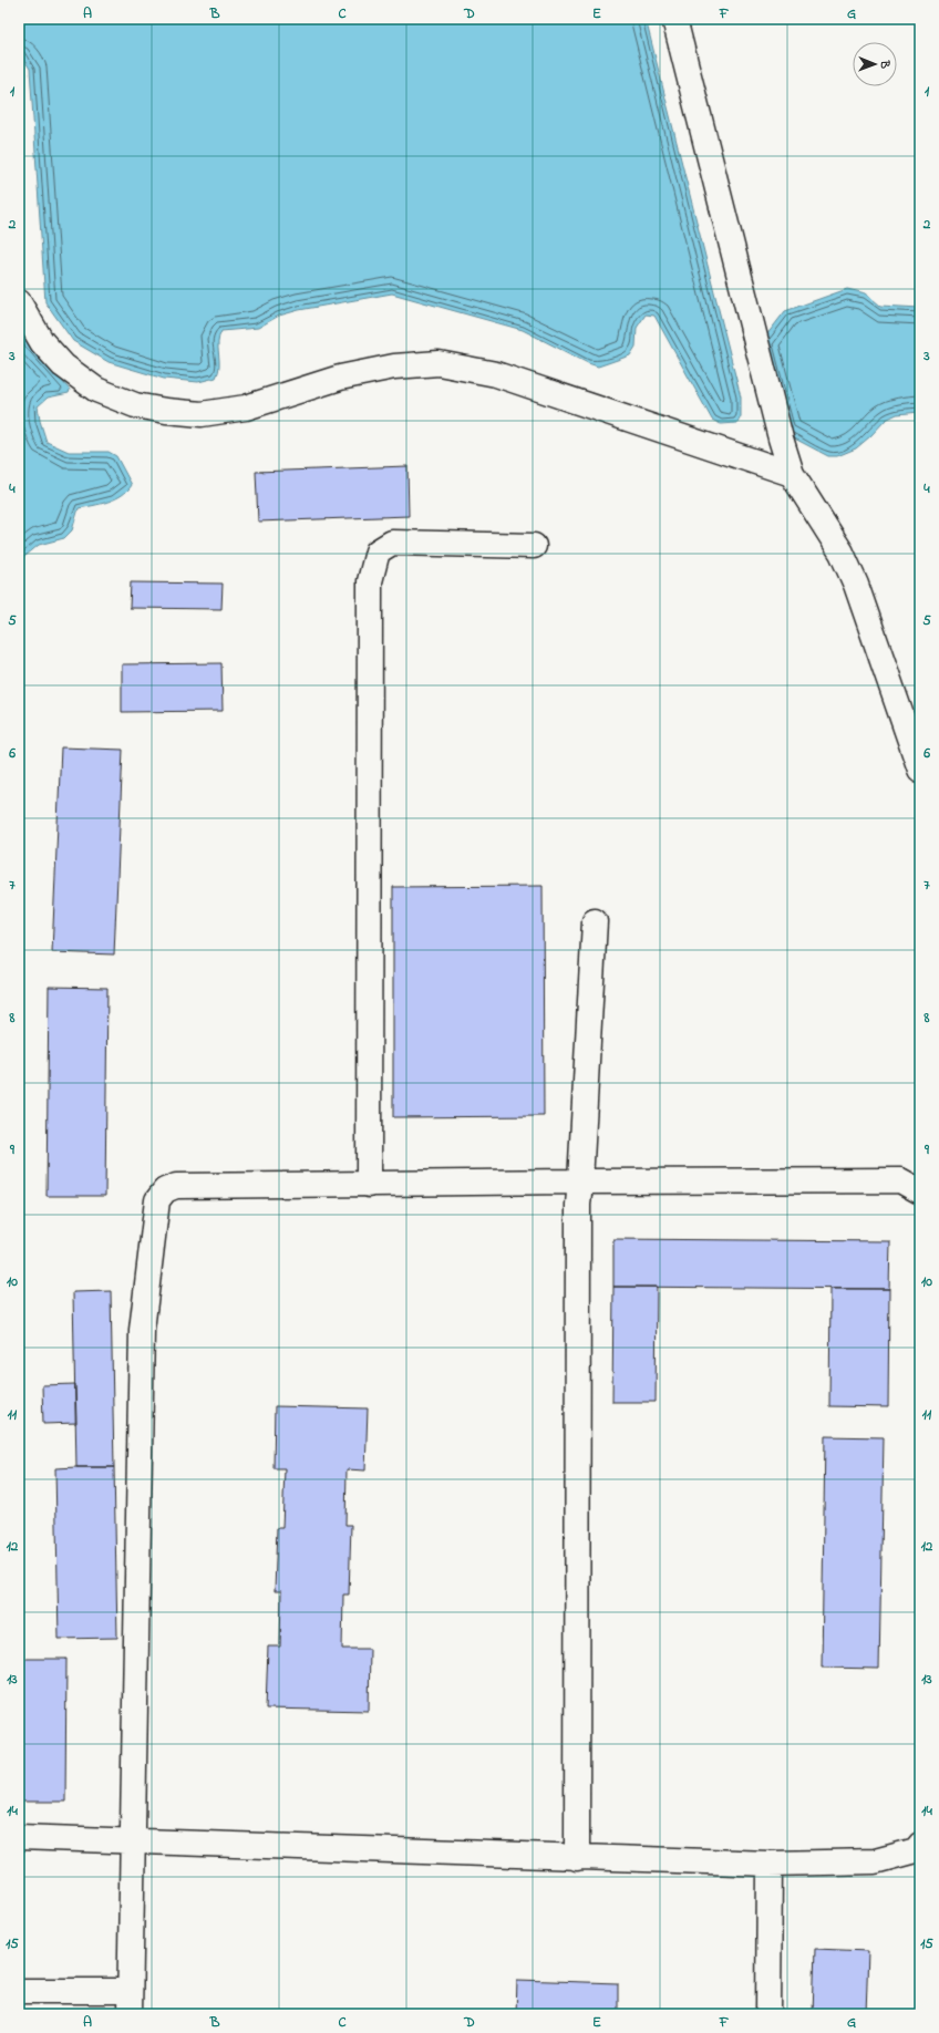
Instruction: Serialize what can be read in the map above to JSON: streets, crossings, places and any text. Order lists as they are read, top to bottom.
{
  "north": "right",
  "grid": {
    "columns": [
      "A",
      "B",
      "C",
      "D",
      "E",
      "F",
      "G"
    ],
    "rows": [
      "1",
      "2",
      "3",
      "4",
      "5",
      "6",
      "7",
      "8",
      "9",
      "10",
      "11",
      "12",
      "13",
      "14",
      "15"
    ]
  }
}
